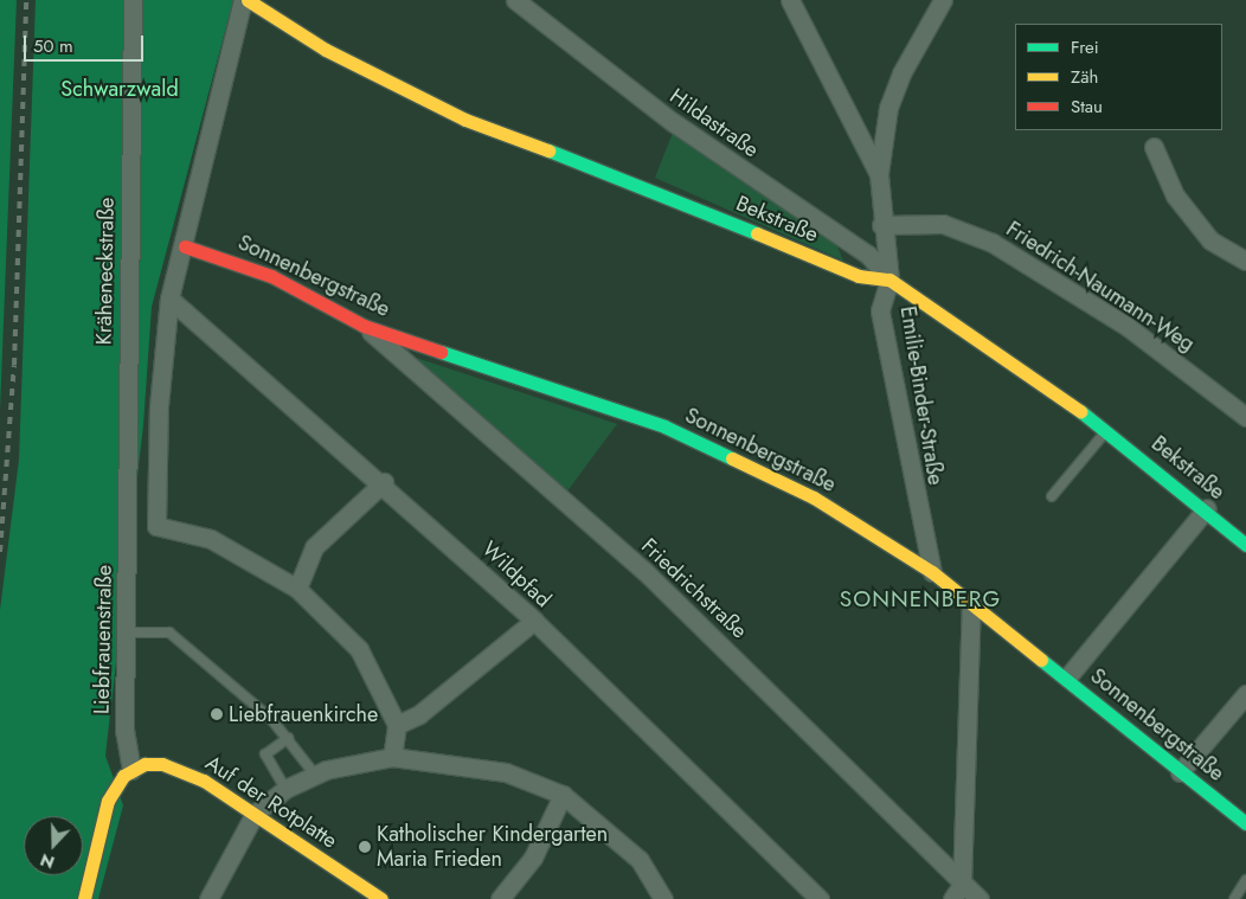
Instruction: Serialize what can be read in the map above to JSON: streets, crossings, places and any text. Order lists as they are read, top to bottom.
{
  "streets": {
    "street": [
      "Hildastraße",
      "Bekstraße",
      "Kräheneckstraße",
      "Sonnenbergstraße",
      "Friedrich-Naumann-Weg",
      "Emilie-Binder-Straße",
      "Wildpfad",
      "Friedrichstraße",
      "Liebfrauenstraße",
      "Auf der Rotplatte"
    ]
  },
  "crossings": [
    ["Hildastraße", "Bekstraße"],
    ["Hildastraße", "Emilie-Binder-Straße"],
    ["Bekstraße", "Emilie-Binder-Straße"],
    ["Kräheneckstraße", "Liebfrauenstraße"],
    ["Sonnenbergstraße", "Emilie-Binder-Straße"],
    ["Sonnenbergstraße", "Friedrichstraße"],
    ["Friedrich-Naumann-Weg", "Emilie-Binder-Straße"],
    ["Liebfrauenstraße", "Auf der Rotplatte"]
  ],
  "districts": ["SONNENBERG"],
  "parks": ["Schwarzwald"],
  "places": ["Liebfrauenkirche", "Katholischer Kindergarten Maria Frieden"],
  "legend": ["Frei", "Zäh", "Stau"],
  "scale_bar": "50 m",
  "north": "bottom"
}
